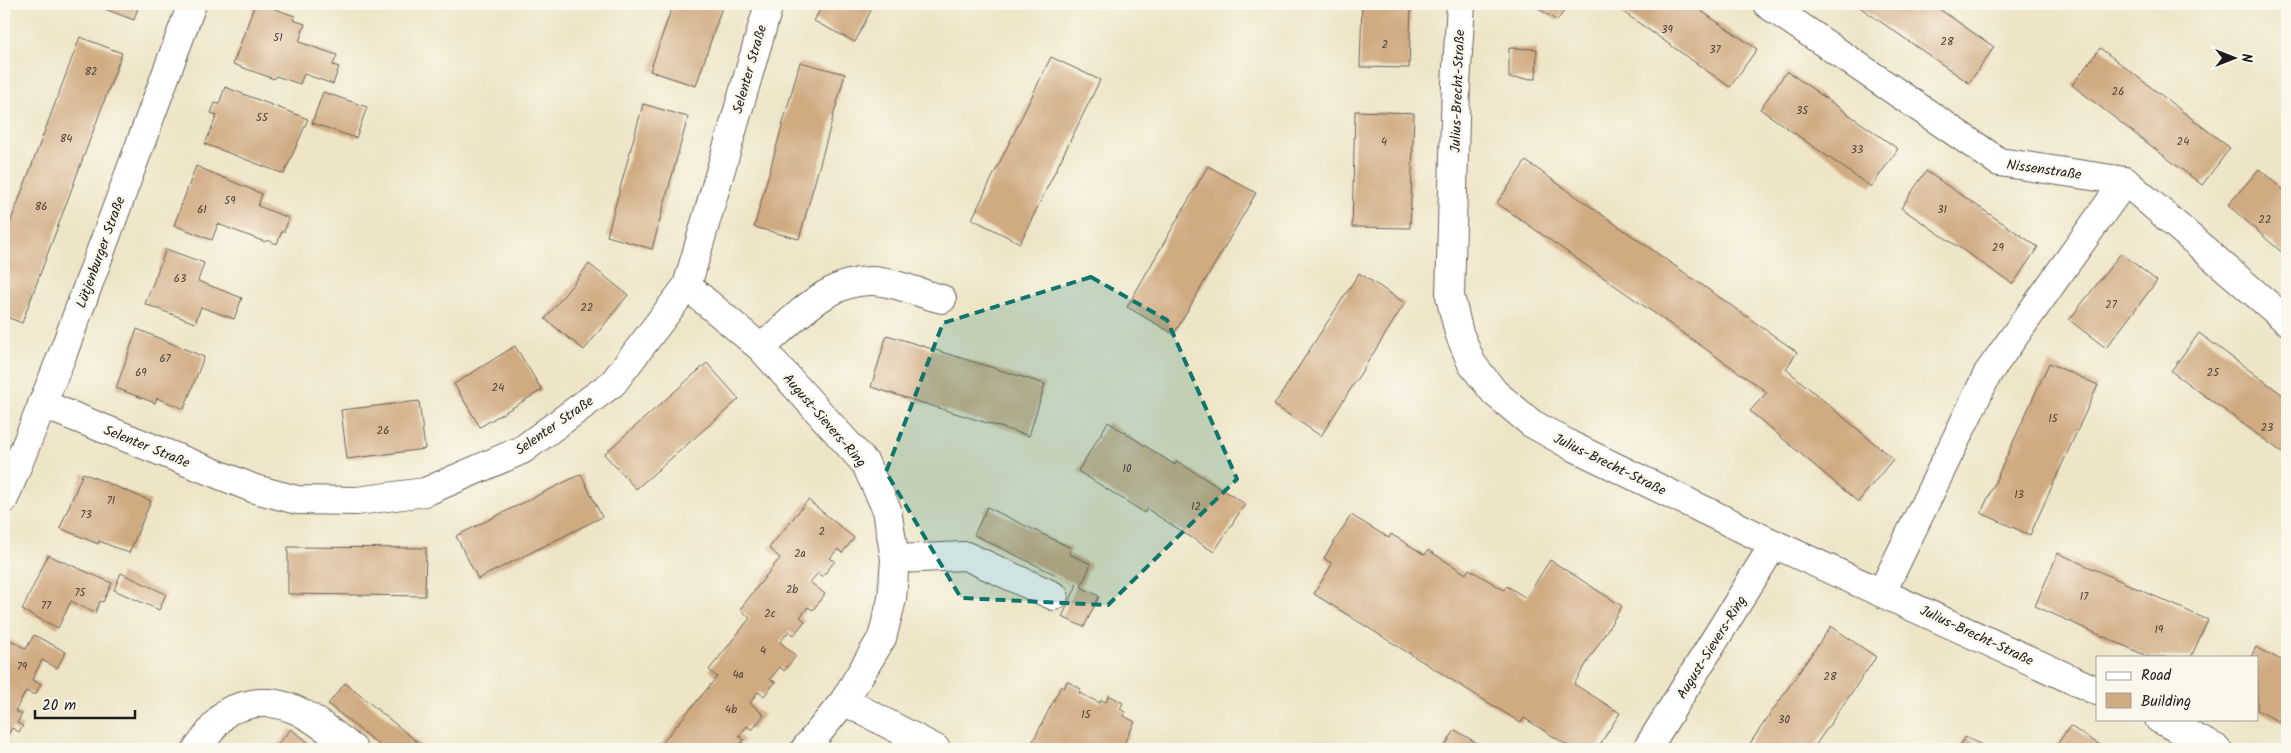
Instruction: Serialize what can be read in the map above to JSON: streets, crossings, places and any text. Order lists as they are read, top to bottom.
{
  "streets": {
    "street": [
      "Selenter Straße",
      "Julius-Brecht-Straße",
      "Nissenstraße",
      "Lütjenburger Straße",
      "August-Sievers-Ring"
    ]
  },
  "crossings": [
    ["Selenter Straße", "Lütjenburger Straße"],
    ["Selenter Straße", "August-Sievers-Ring"],
    ["Julius-Brecht-Straße", "August-Sievers-Ring"]
  ],
  "house_numbers": [
    "39",
    "51",
    "28",
    "2",
    "37",
    "82",
    "26",
    "35",
    "55",
    "84",
    "4",
    "24",
    "33",
    "59",
    "86",
    "61",
    "31",
    "22",
    "29",
    "63",
    "27",
    "22",
    "67",
    "69",
    "25",
    "24",
    "15",
    "23",
    "26",
    "10",
    "13",
    "71",
    "12",
    "73",
    "2",
    "2a",
    "2b",
    "75",
    "17",
    "77",
    "2c",
    "19",
    "4",
    "79",
    "4a",
    "28",
    "4b",
    "15",
    "30"
  ],
  "legend": ["Road", "Building"],
  "scale_bar": "20 m",
  "north": "right"
}
